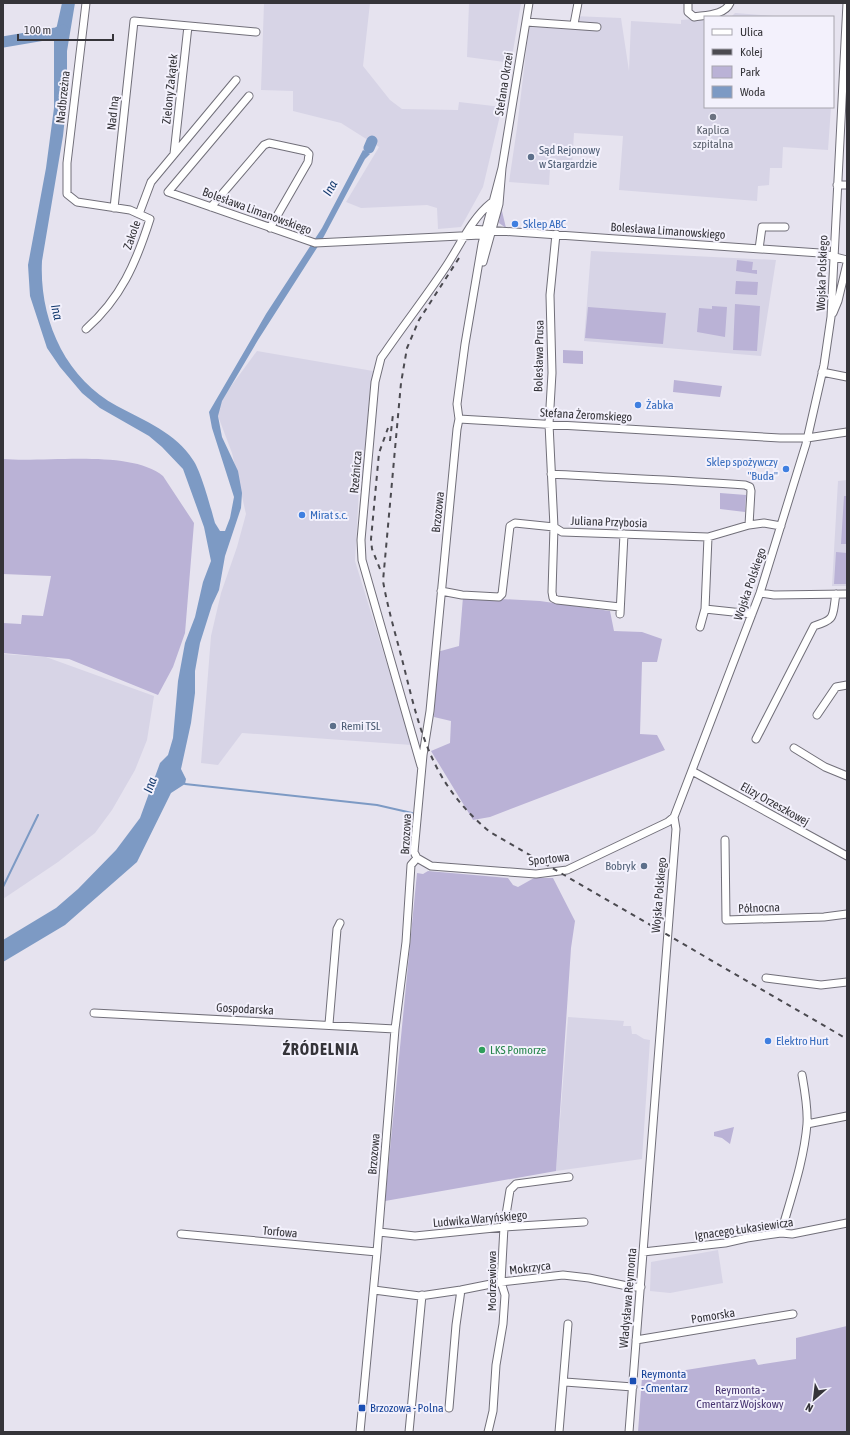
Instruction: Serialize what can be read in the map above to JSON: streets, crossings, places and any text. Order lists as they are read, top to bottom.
{
  "streets": {
    "street": [
      "Stefana Okrzei",
      "Zielony Zakątek",
      "Nadbrzeżna",
      "Nad Iną",
      "Bolesława Limanowskiego",
      "Zakole",
      "Wojska Polskiego",
      "Bolesława Prusa",
      "Stefana Żeromskiego",
      "Rzeźnicza",
      "Brzozowa",
      "Juliana Przybosia",
      "Elizy Orzeszkowej",
      "Sportowa",
      "Północna",
      "Gospodarska",
      "Ludwika Waryńskiego",
      "Ignacego Łukasiewicza",
      "Torfowa",
      "Mokrzyca",
      "Modrzewiowa",
      "Władysława Reymonta",
      "Pomorska"
    ]
  },
  "crossings": [
    ["Stefana Okrzei", "Bolesława Limanowskiego"],
    ["Stefana Okrzei", "Rzeźnicza"],
    ["Stefana Okrzei", "Brzozowa"],
    ["Zielony Zakątek", "Nad Iną"],
    ["Nadbrzeżna", "Zakole"],
    ["Nad Iną", "Zakole"],
    ["Bolesława Limanowskiego", "Wojska Polskiego"],
    ["Bolesława Limanowskiego", "Bolesława Prusa"],
    ["Bolesława Limanowskiego", "Rzeźnicza"],
    ["Bolesława Limanowskiego", "Brzozowa"],
    ["Wojska Polskiego", "Stefana Żeromskiego"],
    ["Wojska Polskiego", "Juliana Przybosia"],
    ["Wojska Polskiego", "Elizy Orzeszkowej"],
    ["Wojska Polskiego", "Sportowa"],
    ["Wojska Polskiego", "Władysława Reymonta"],
    ["Bolesława Prusa", "Stefana Żeromskiego"],
    ["Bolesława Prusa", "Juliana Przybosia"],
    ["Stefana Żeromskiego", "Brzozowa"],
    ["Rzeźnicza", "Brzozowa"],
    ["Brzozowa", "Juliana Przybosia"],
    ["Brzozowa", "Sportowa"],
    ["Brzozowa", "Gospodarska"],
    ["Brzozowa", "Ludwika Waryńskiego"],
    ["Brzozowa", "Torfowa"],
    ["Brzozowa", "Mokrzyca"],
    ["Ludwika Waryńskiego", "Modrzewiowa"],
    ["Ignacego Łukasiewicza", "Władysława Reymonta"],
    ["Mokrzyca", "Modrzewiowa"],
    ["Mokrzyca", "Władysława Reymonta"],
    ["Władysława Reymonta", "Pomorska"]
  ],
  "districts": ["ŹRÓDELNIA"],
  "water": ["Ina"],
  "parks": ["Reymonta - Cmentarz Wojskowy"],
  "places": {
    "other": [
      "Kaplica szpitalna",
      "Sąd Rejonowy w Stargardzie",
      "Sklep ABC",
      "Żabka",
      "Sklep spożywczy \"Buda\"",
      "Mirat s.c.",
      "Remi TSL",
      "Bobryk",
      "Elektro Hurt",
      "LKS Pomorze"
    ],
    "transit": ["Reymonta - Cmentarz", "Brzozowa - Polna"]
  },
  "legend": [
    "Ulica",
    "Kolej",
    "Park",
    "Woda"
  ],
  "scale_bar": "100 m",
  "north": "bottom left"
}
